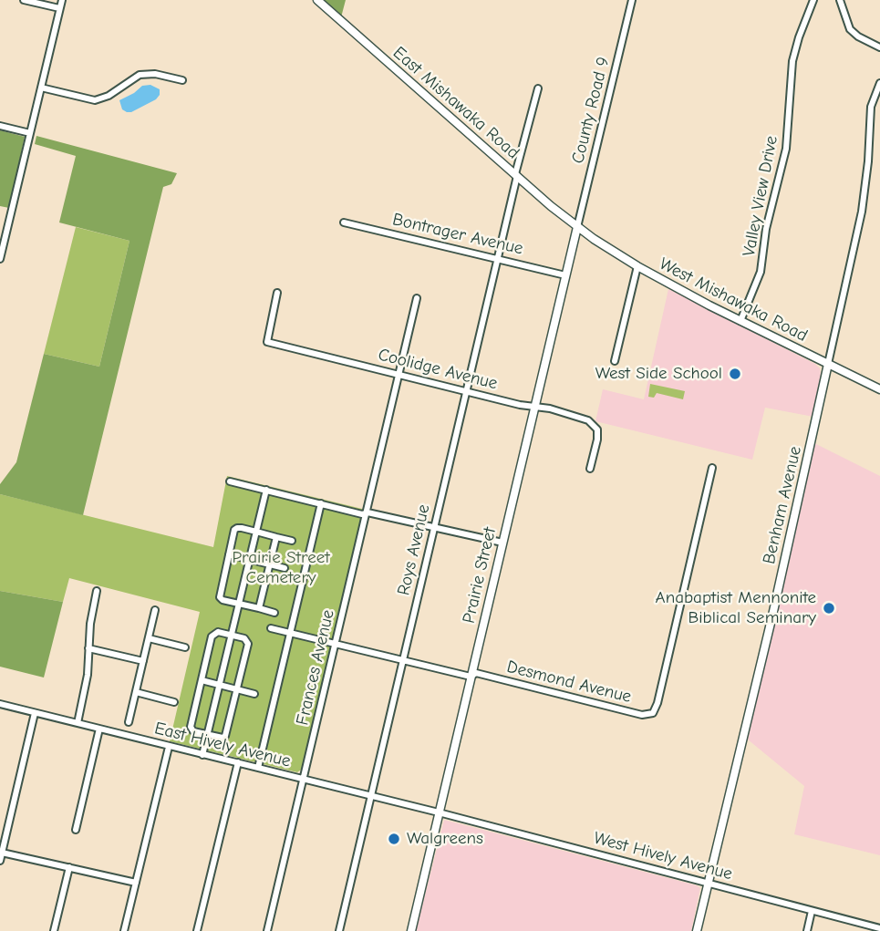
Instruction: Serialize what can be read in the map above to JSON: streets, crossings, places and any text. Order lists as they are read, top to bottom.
{
  "streets": {
    "main road": [
      "East Mishawaka Road",
      "West Mishawaka Road",
      "Benham Avenue",
      "Prairie Street"
    ],
    "street": [
      "County Road 9",
      "Valley View Drive",
      "Bontrager Avenue",
      "Coolidge Avenue",
      "Roys Avenue",
      "Frances Avenue",
      "Desmond Avenue",
      "East Hively Avenue",
      "West Hively Avenue"
    ]
  },
  "crossings": [
    ["East Mishawaka Road", "County Road 9"],
    ["East Mishawaka Road", "West Mishawaka Road"],
    ["East Mishawaka Road", "Roys Avenue"],
    ["East Mishawaka Road", "Prairie Street"],
    ["County Road 9", "West Mishawaka Road"],
    ["County Road 9", "Prairie Street"],
    ["Valley View Drive", "West Mishawaka Road"],
    ["Bontrager Avenue", "Roys Avenue"],
    ["Bontrager Avenue", "Prairie Street"],
    ["West Mishawaka Road", "Benham Avenue"],
    ["West Mishawaka Road", "Prairie Street"],
    ["Coolidge Avenue", "Roys Avenue"],
    ["Coolidge Avenue", "Prairie Street"],
    ["Coolidge Avenue", "Frances Avenue"],
    ["Benham Avenue", "West Hively Avenue"],
    ["Roys Avenue", "Desmond Avenue"],
    ["Roys Avenue", "East Hively Avenue"],
    ["Prairie Street", "Desmond Avenue"],
    ["Prairie Street", "East Hively Avenue"],
    ["Prairie Street", "West Hively Avenue"],
    ["Frances Avenue", "Desmond Avenue"],
    ["Frances Avenue", "East Hively Avenue"],
    ["East Hively Avenue", "West Hively Avenue"]
  ],
  "parks": ["Prairie Street Cemetery"],
  "places": ["West Side School", "Anabaptist Mennonite Biblical Seminary", "Walgreens"]
}
